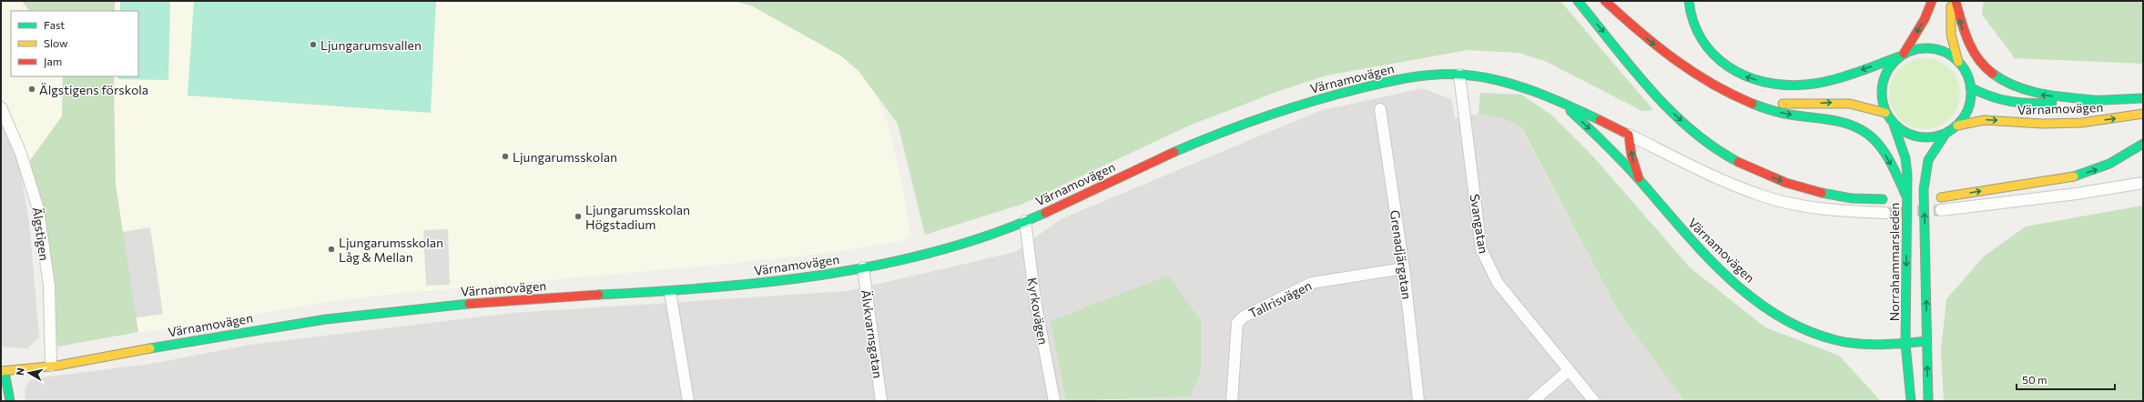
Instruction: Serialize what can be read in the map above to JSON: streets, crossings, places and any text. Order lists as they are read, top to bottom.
{
  "streets": {
    "main road": ["Värnamovägen", "Norrahammarsleden"],
    "street": [
      "Svangatan",
      "Älgstigen",
      "Grenadjärgatan",
      "Tallrisvägen",
      "Kyrkovägen",
      "Älvkvarnsgatan"
    ]
  },
  "crossings": [
    ["Värnamovägen", "Svangatan"],
    ["Värnamovägen", "Älgstigen"],
    ["Värnamovägen", "Norrahammarsleden"],
    ["Värnamovägen", "Kyrkovägen"],
    ["Värnamovägen", "Älvkvarnsgatan"],
    ["Grenadjärgatan", "Tallrisvägen"]
  ],
  "places": [
    "Ljungarumsvallen",
    "Älgstigens förskola",
    "Ljungarumsskolan",
    "Ljungarumsskolan Högstadium",
    "Ljungarumsskolan Låg & Mellan"
  ],
  "legend": ["Fast", "Slow", "Jam"],
  "scale_bar": "50 m",
  "north": "left"
}
